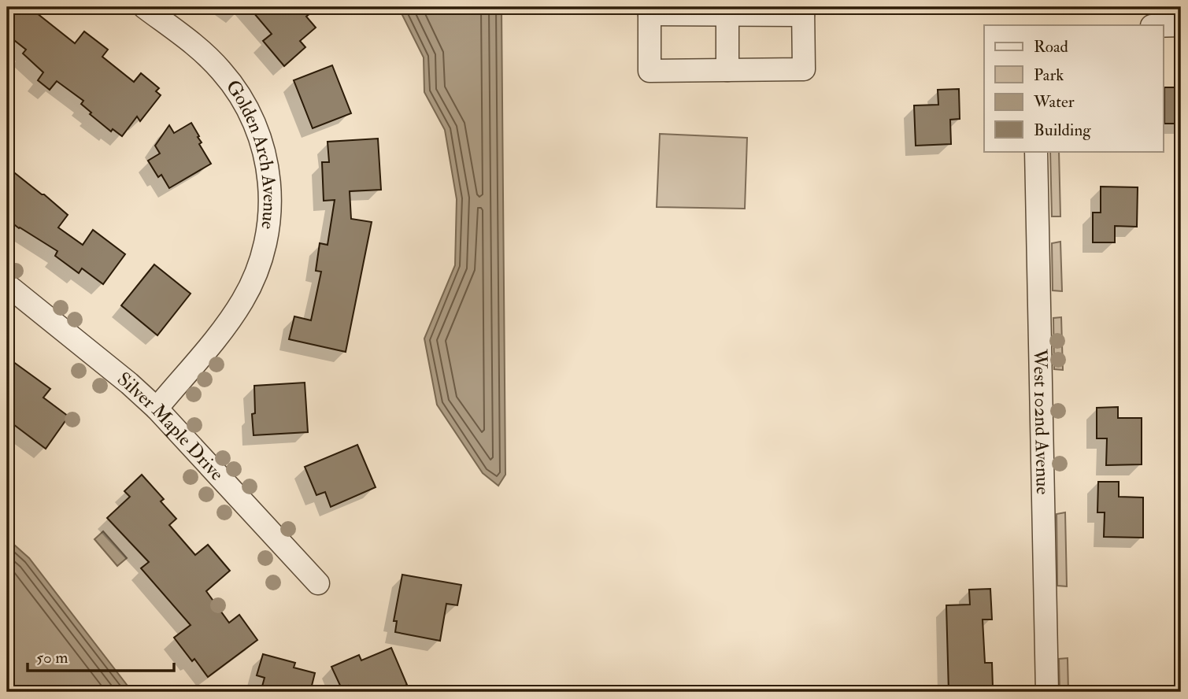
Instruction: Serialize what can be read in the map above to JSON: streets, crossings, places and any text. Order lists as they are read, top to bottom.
{
  "streets": {
    "street": ["Golden Arch Avenue", "West 102nd Avenue", "Silver Maple Drive"]
  },
  "crossings": [
    ["Golden Arch Avenue", "Silver Maple Drive"]
  ],
  "legend": [
    "Road",
    "Park",
    "Water",
    "Building"
  ],
  "scale_bar": "50 m"
}
